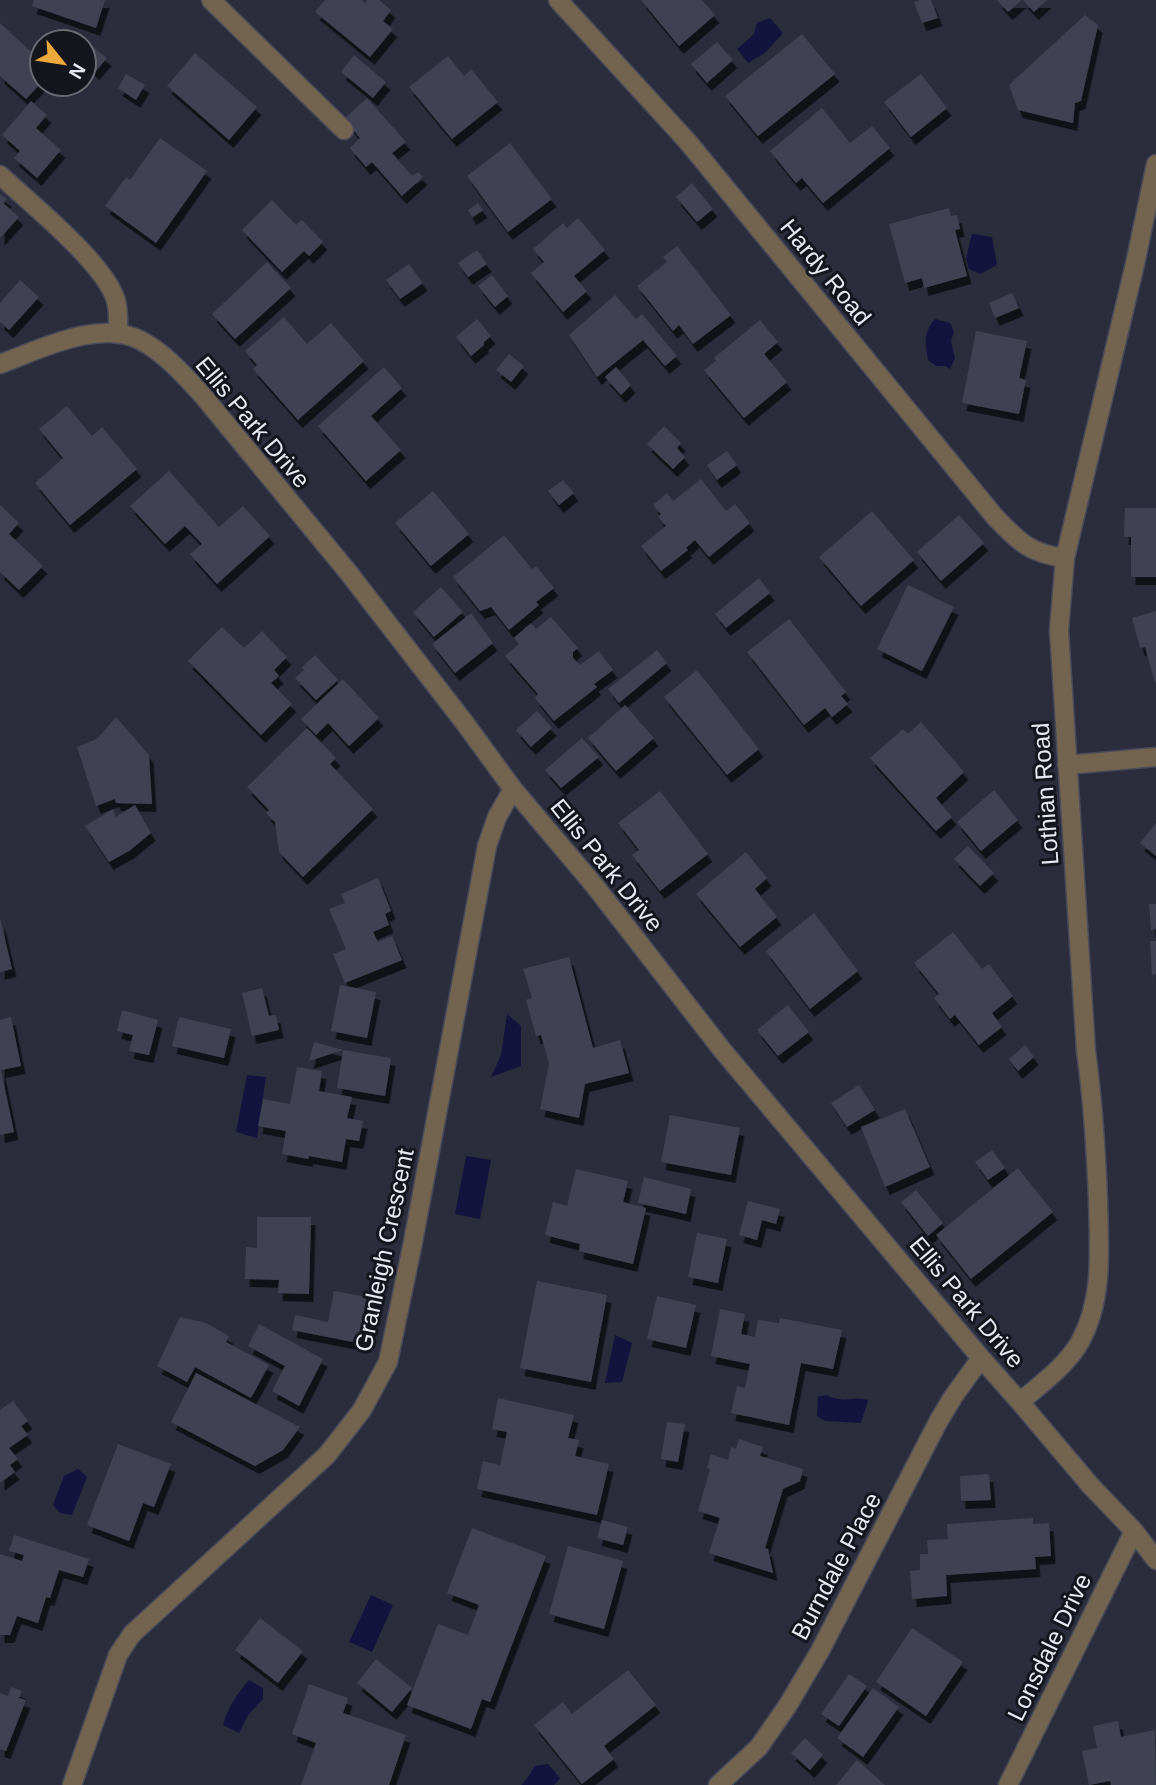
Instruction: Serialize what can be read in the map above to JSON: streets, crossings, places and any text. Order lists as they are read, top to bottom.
{
  "streets": {
    "street": [
      "Hardy Road",
      "Ellis Park Drive",
      "Lothian Road",
      "Granleigh Crescent",
      "Burndale Place",
      "Lonsdale Drive"
    ]
  },
  "crossings": [
    ["Hardy Road", "Lothian Road"],
    ["Ellis Park Drive", "Lothian Road"],
    ["Ellis Park Drive", "Granleigh Crescent"],
    ["Ellis Park Drive", "Burndale Place"],
    ["Ellis Park Drive", "Lonsdale Drive"]
  ],
  "north": "bottom right"
}
